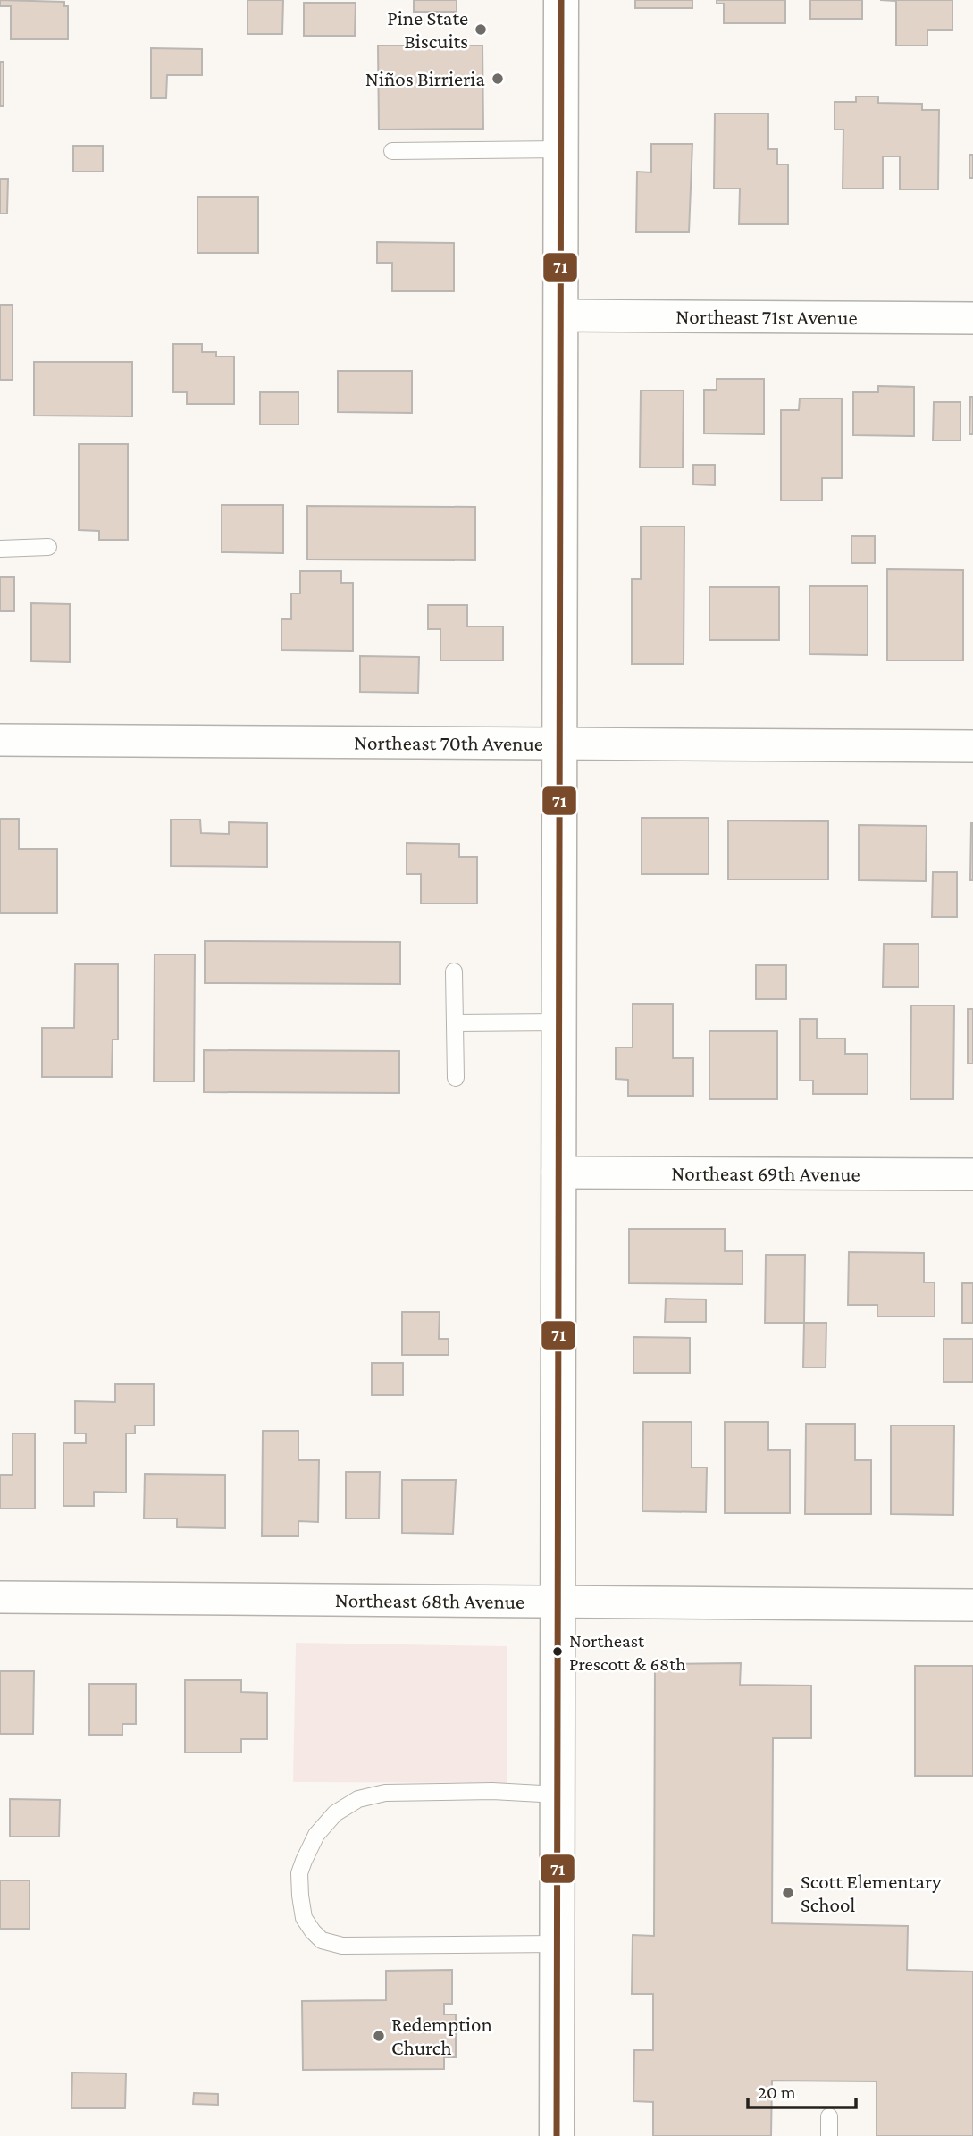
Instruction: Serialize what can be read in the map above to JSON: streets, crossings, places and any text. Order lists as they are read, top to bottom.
{
  "streets": {
    "street": [
      "Northeast 71st Avenue",
      "Northeast 70th Avenue",
      "Northeast 69th Avenue",
      "Northeast 68th Avenue"
    ]
  },
  "places": [
    "Pine State Biscuits",
    "Niños Birrieria",
    "Northeast Prescott & 68th",
    "Scott Elementary School",
    "Redemption Church"
  ],
  "lines": ["transit line 71"],
  "scale_bar": "20 m"
}
